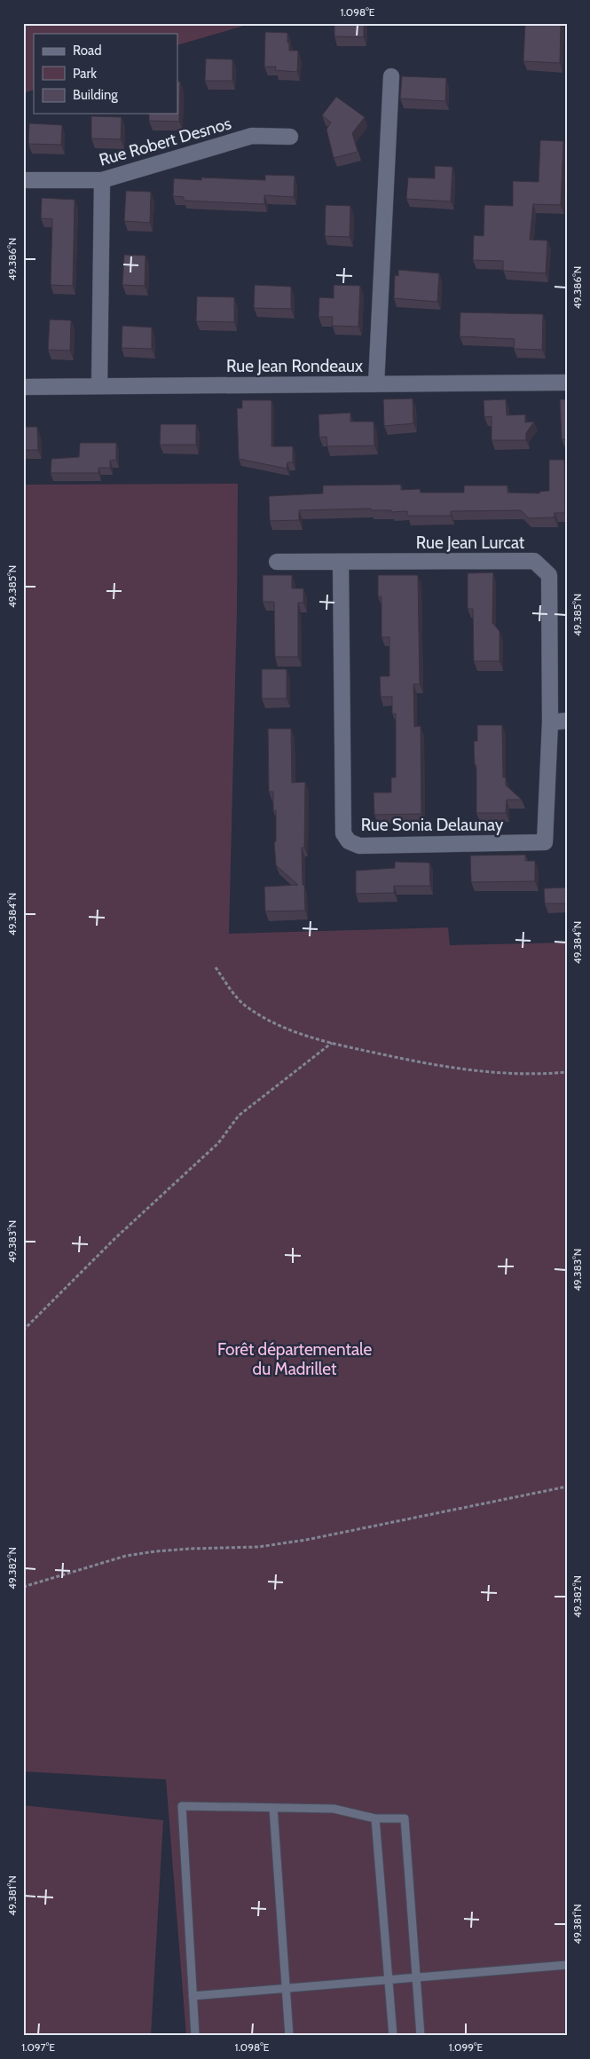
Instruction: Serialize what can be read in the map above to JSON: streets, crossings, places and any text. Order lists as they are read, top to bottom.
{
  "streets": {
    "street": [
      "Rue Robert Desnos",
      "Rue Jean Rondeaux",
      "Rue Jean Lurcat",
      "Rue Sonia Delaunay"
    ]
  },
  "crossings": [
    ["Rue Jean Lurcat", "Rue Sonia Delaunay"]
  ],
  "parks": ["Forêt départementale du Madrillet"],
  "legend": ["Road", "Park", "Building"],
  "coordinates": [
    "1.098°E",
    "49.386°N",
    "49.385°N",
    "49.384°N",
    "49.383°N",
    "49.382°N",
    "49.381°N",
    "1.097°E",
    "1.099°E"
  ]
}
